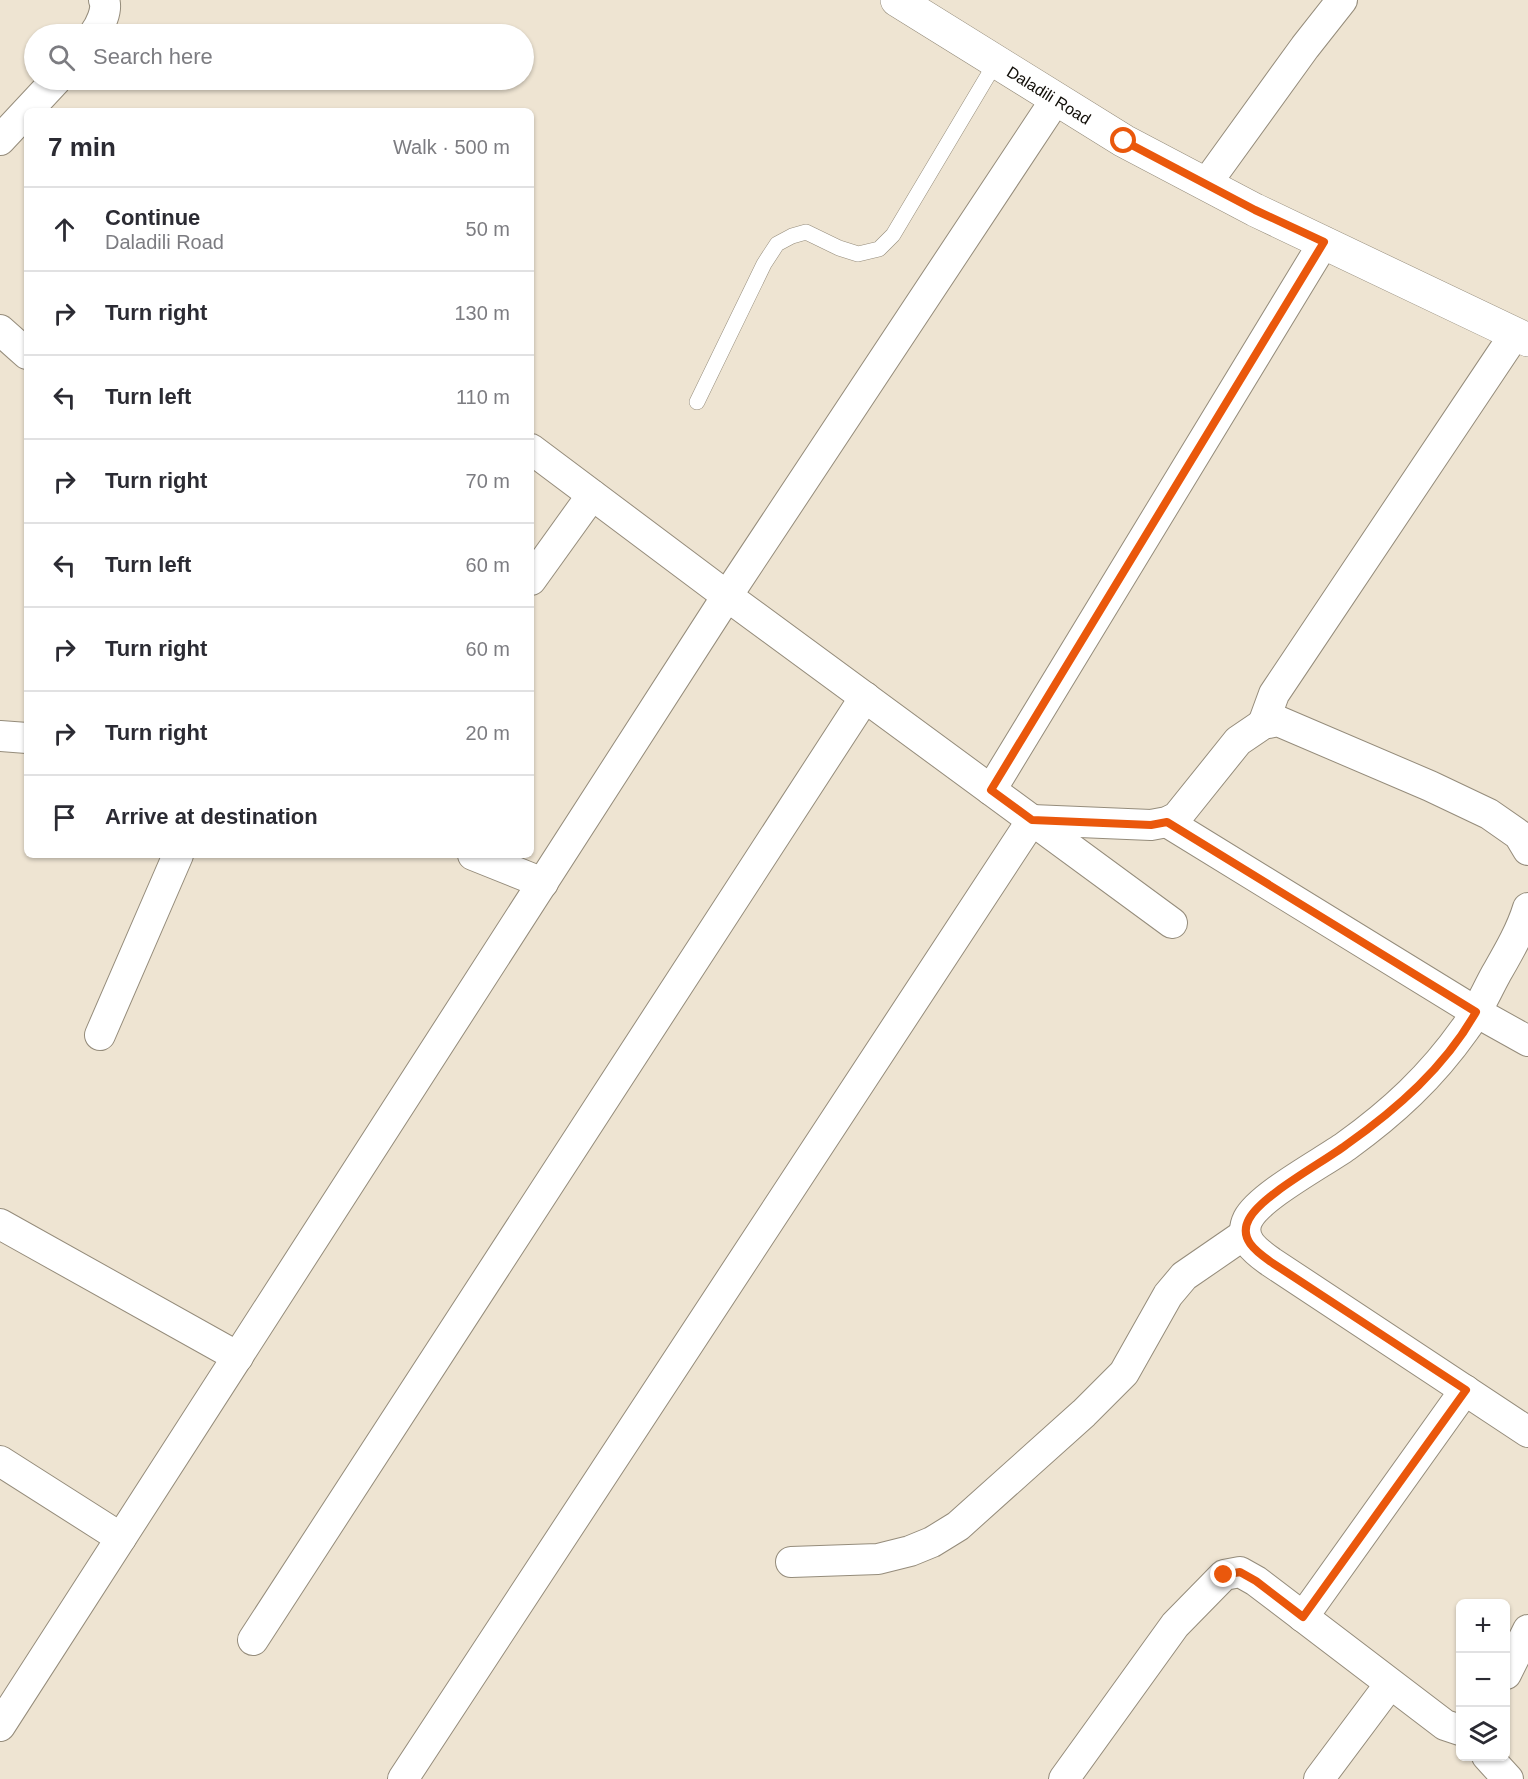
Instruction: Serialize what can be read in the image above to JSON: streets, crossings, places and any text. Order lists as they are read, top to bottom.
{
  "streets": {
    "main road": ["Daladili Road"]
  },
  "page": {
    "search": "Search here",
    "heading": ["7 min", "Walk · 500 m"],
    "list": [
      ["Continue", "Daladili Road", "50 m"],
      ["Turn right", "130 m"],
      ["Turn left", "110 m"],
      ["Turn right", "70 m"],
      ["Turn left", "60 m"],
      ["Turn right", "60 m"],
      ["Turn right", "20 m"],
      "Arrive at destination"
    ],
    "map_buttons": ["+", "−"]
  }
}
